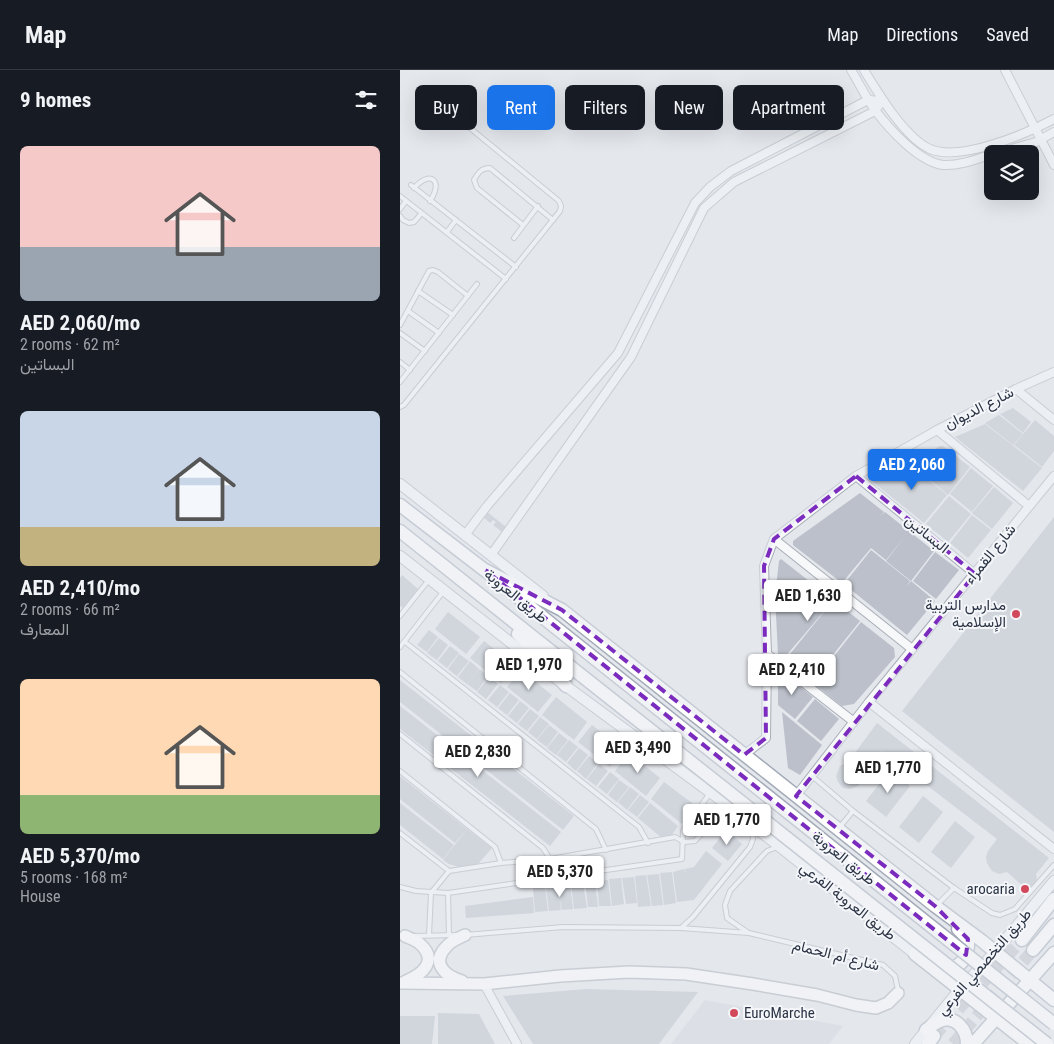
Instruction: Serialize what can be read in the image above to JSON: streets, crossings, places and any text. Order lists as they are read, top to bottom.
{
  "streets": {
    "main road": ["طريق العروبة", "شارع أم الحمام"],
    "street": [
      "شارع الديوان",
      "البساتين",
      "شارع القمراء",
      "طريق العروبة الفرعي",
      "طريق التخصصي الفرعي"
    ]
  },
  "crossings": [
    ["شارع الديوان", "البساتين"],
    ["البساتين", "شارع القمراء"]
  ],
  "places": ["مدارس التربية الإسلامية", "arocaria", "EuroMarche"],
  "page": {
    "header": "Map",
    "nav": ["Map", "Directions", "Saved"],
    "heading": "9 homes",
    "chip": [
      "Buy",
      "Rent",
      "Filters",
      "New",
      "Apartment"
    ],
    "list": [
      {
        "name": "AED 2,060/mo",
        "note": "2 rooms · 62 m² · البساتين"
      },
      {
        "name": "AED 2,410/mo",
        "note": "2 rooms · 66 m² · المعارف"
      },
      {
        "name": "AED 5,370/mo",
        "note": "5 rooms · 168 m² · House"
      }
    ],
    "price": [
      "AED 2,060",
      "AED 1,630",
      "AED 1,970",
      "AED 2,410",
      "AED 3,490",
      "AED 2,830",
      "AED 1,770",
      "AED 1,770",
      "AED 5,370"
    ]
  }
}
